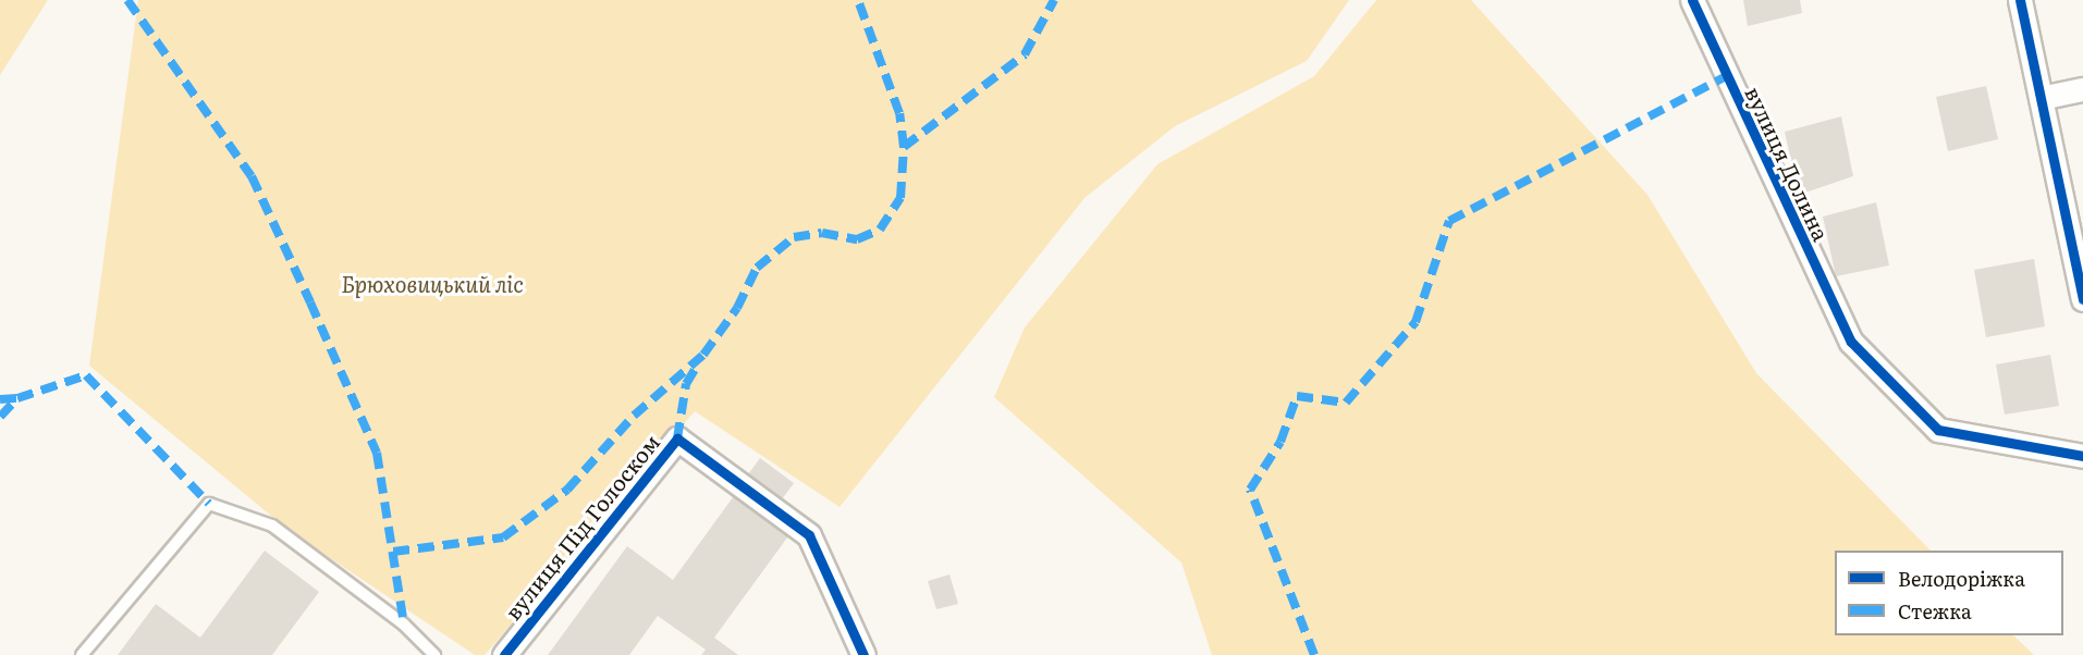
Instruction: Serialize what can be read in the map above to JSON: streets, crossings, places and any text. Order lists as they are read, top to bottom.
{
  "streets": {
    "street": ["вулиця Долина", "вулиця Під Голоском"]
  },
  "parks": ["Брюховицький ліс"],
  "legend": ["Велодоріжка", "Стежка"]
}
